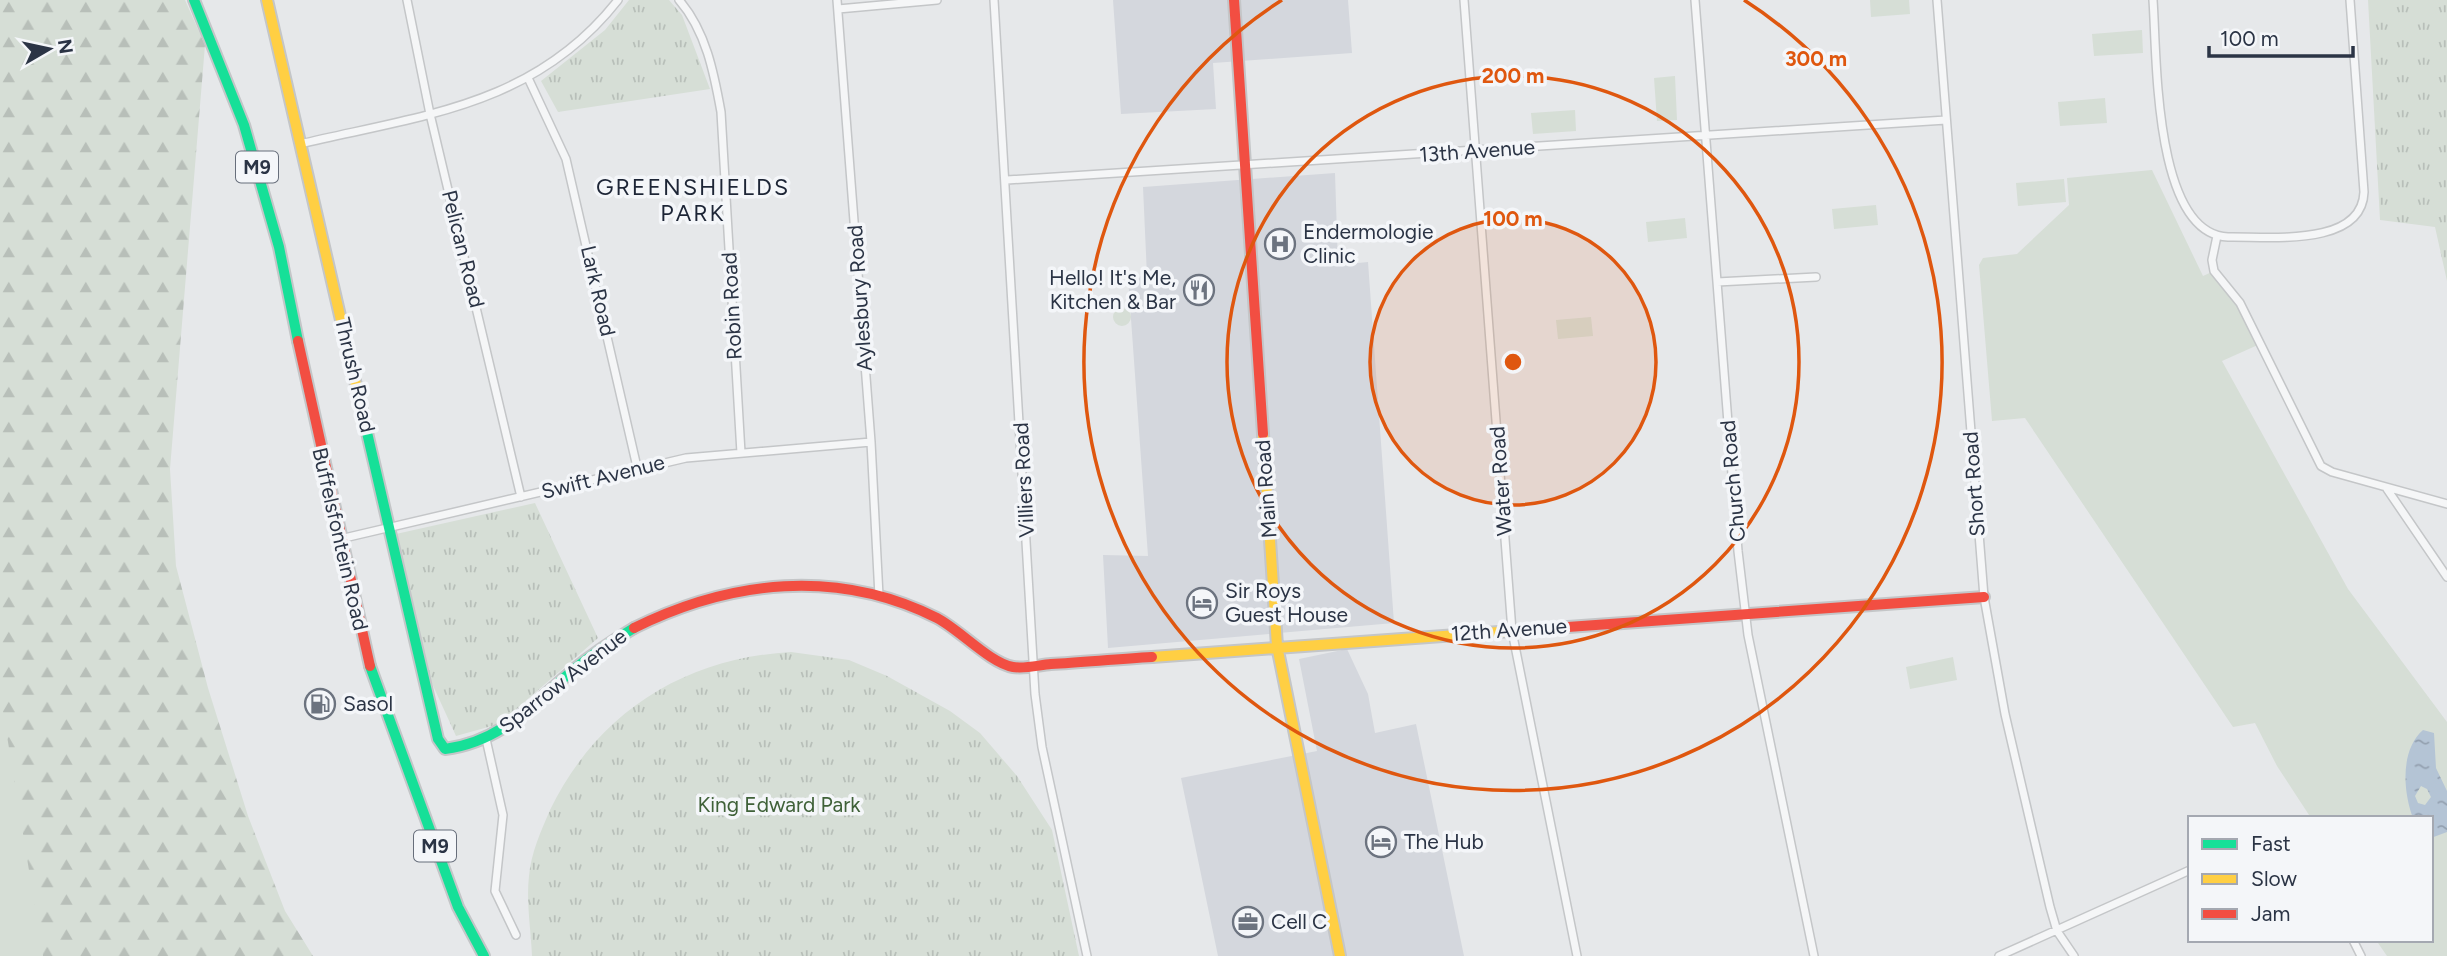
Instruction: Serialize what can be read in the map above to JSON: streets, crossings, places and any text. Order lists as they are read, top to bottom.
{
  "streets": {
    "street": [
      "13th Avenue",
      "M9",
      "Pelican Road",
      "Lark Road",
      "Aylesbury Road",
      "Robin Road",
      "Thrush Road",
      "Swift Avenue",
      "Villiers Road",
      "Water Road",
      "Church Road",
      "Short Road",
      "Main Road",
      "Buffelsfontein Road",
      "12th Avenue",
      "Sparrow Avenue"
    ]
  },
  "crossings": [
    ["13th Avenue", "Villiers Road"],
    ["13th Avenue", "Water Road"],
    ["13th Avenue", "Church Road"],
    ["13th Avenue", "Short Road"],
    ["13th Avenue", "Main Road"],
    ["Pelican Road", "Swift Avenue"],
    ["Lark Road", "Swift Avenue"],
    ["Aylesbury Road", "Swift Avenue"],
    ["Aylesbury Road", "Sparrow Avenue"],
    ["Robin Road", "Swift Avenue"],
    ["Thrush Road", "Swift Avenue"],
    ["Thrush Road", "Sparrow Avenue"],
    ["Swift Avenue", "Buffelsfontein Road"],
    ["Villiers Road", "12th Avenue"],
    ["Villiers Road", "Sparrow Avenue"],
    ["Water Road", "12th Avenue"],
    ["Church Road", "12th Avenue"],
    ["Short Road", "12th Avenue"],
    ["Main Road", "12th Avenue"],
    ["12th Avenue", "Sparrow Avenue"]
  ],
  "districts": ["GREENSHIELDS PARK"],
  "parks": ["King Edward Park"],
  "places": {
    "hospital": ["Endermologie Clinic"],
    "restaurant": ["Hello! It's Me, Kitchen & Bar"],
    "hotel": ["Sir Roys Guest House", "The Hub"],
    "fuel station": ["Sasol"],
    "office": ["Cell C"]
  },
  "legend": ["Fast", "Slow", "Jam"],
  "scale_bar": "100 m",
  "north": "right",
  "rings": ["300 m", "200 m", "100 m"]
}
